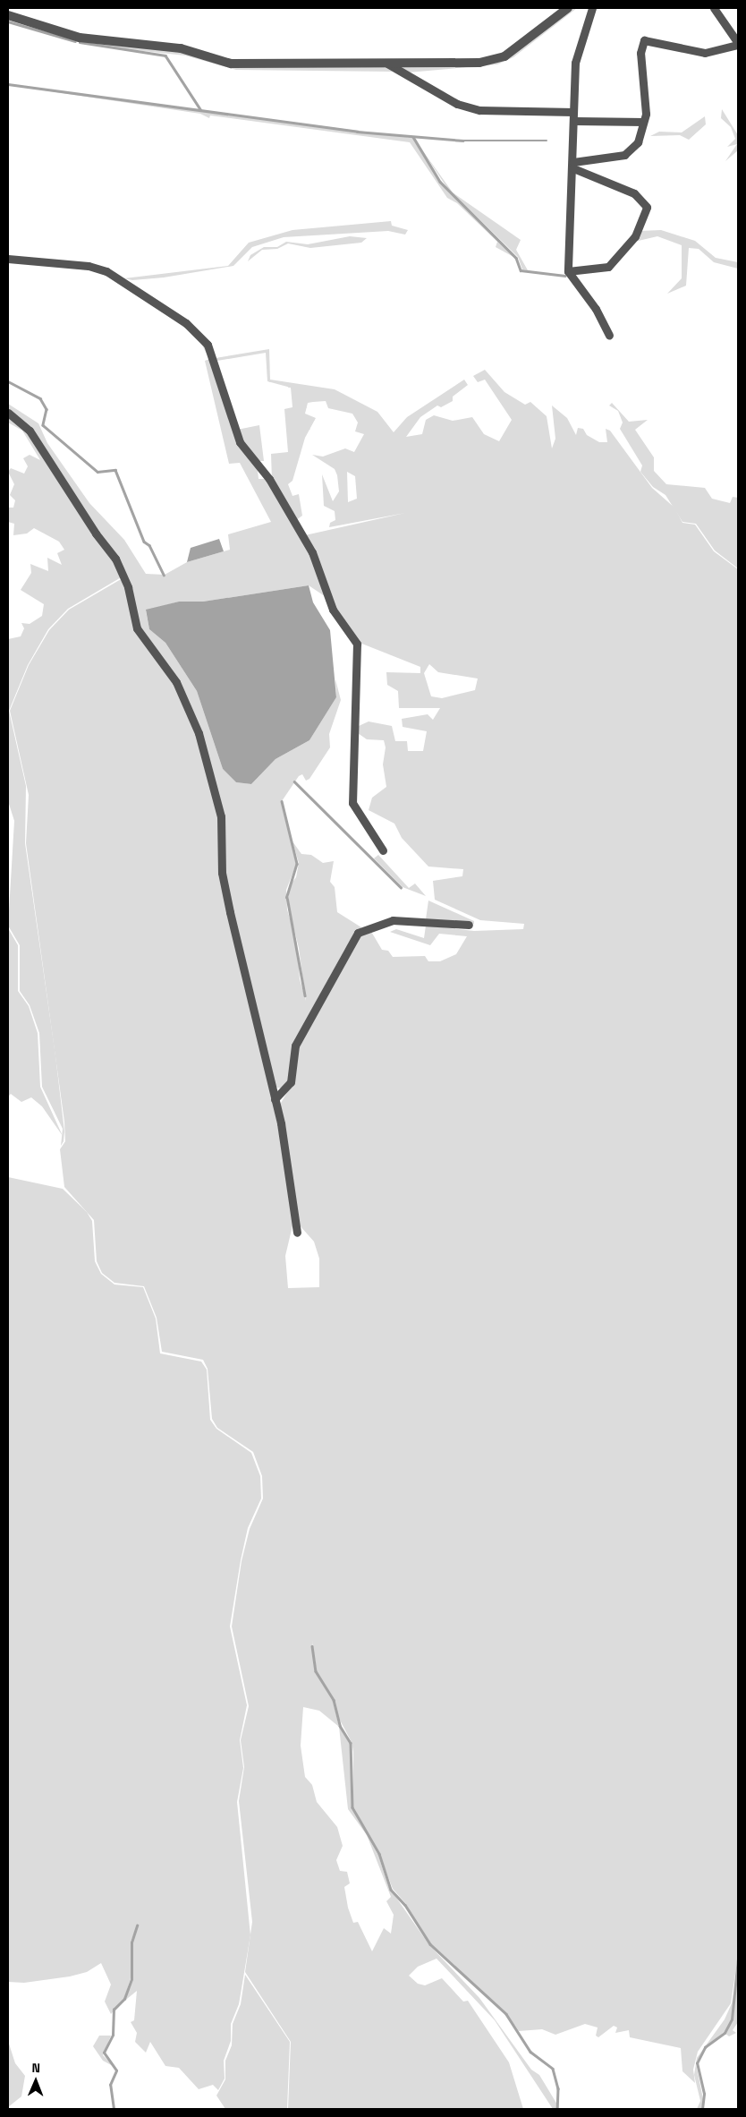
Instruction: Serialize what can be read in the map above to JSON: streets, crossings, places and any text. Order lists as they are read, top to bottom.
{
  "north": "top"
}
